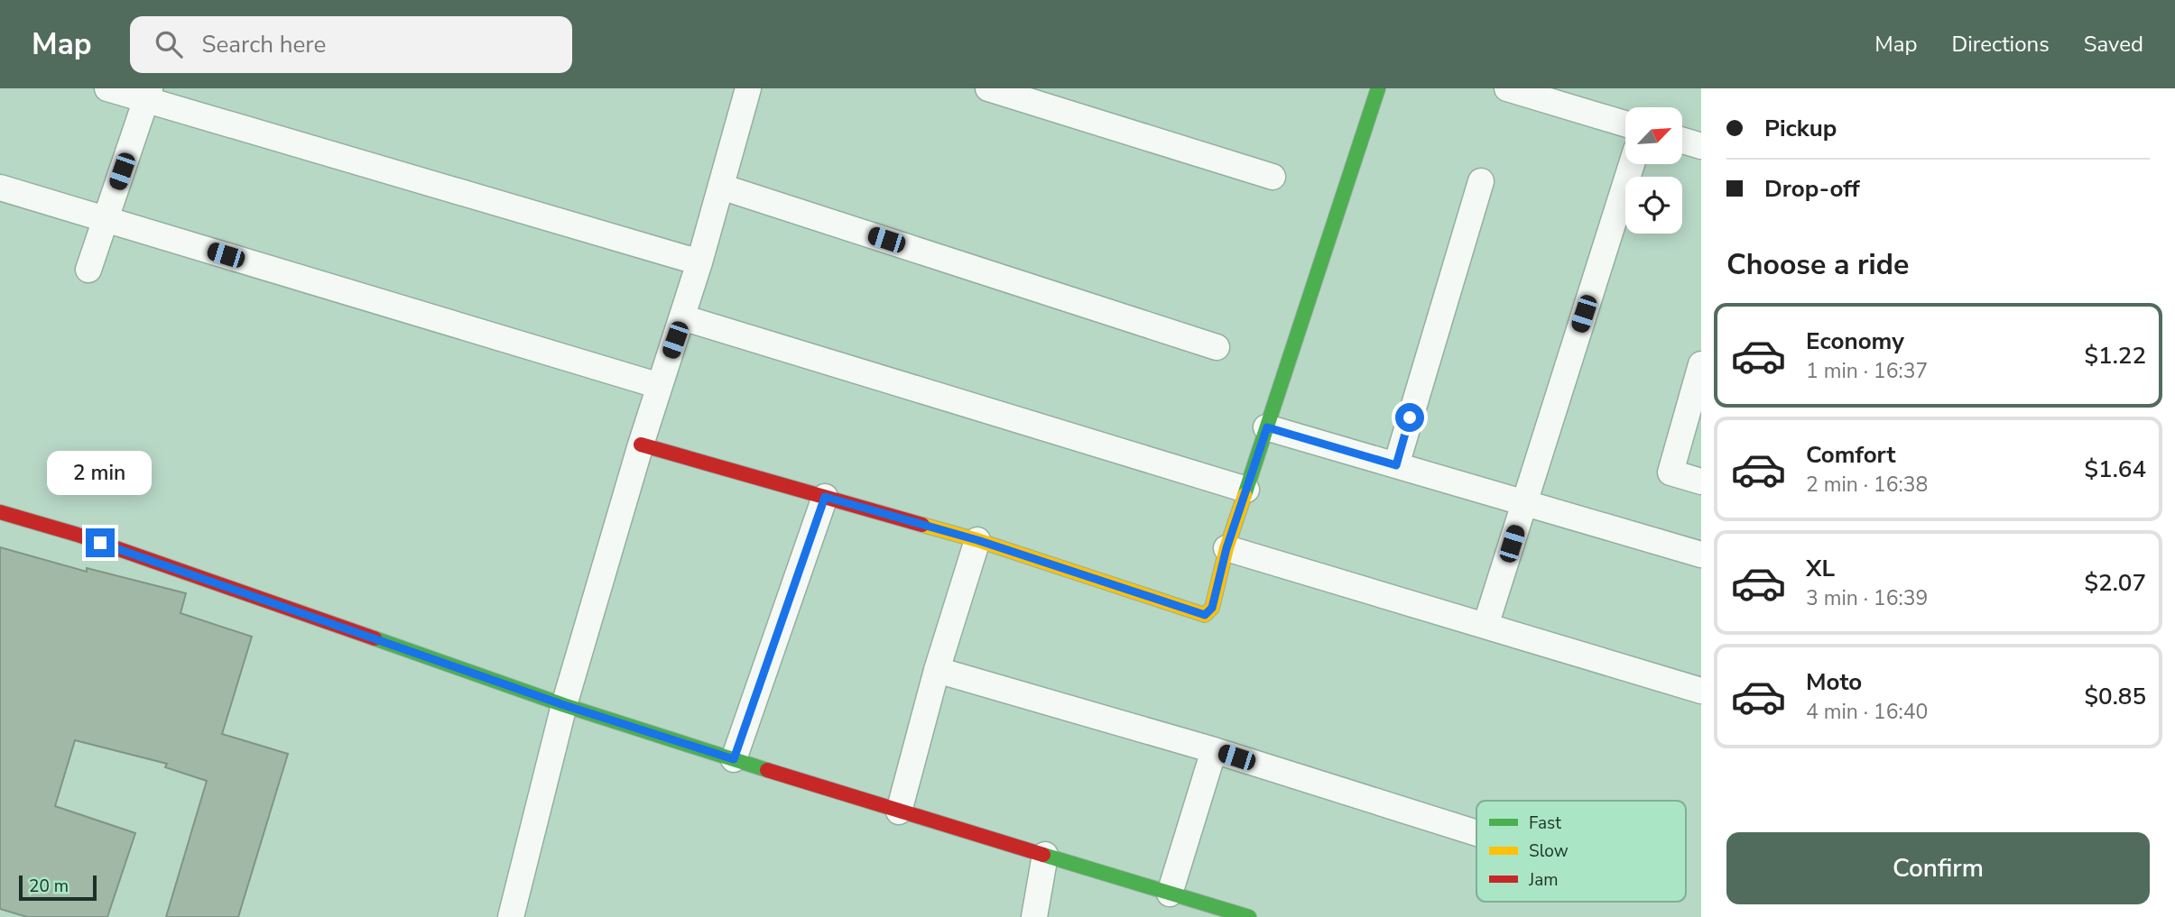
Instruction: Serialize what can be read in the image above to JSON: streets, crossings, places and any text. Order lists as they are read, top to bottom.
{
  "legend": ["Fast", "Slow", "Jam"],
  "scale_bar": "20 m",
  "north": "top right",
  "page": {
    "header": "Map",
    "search": "Search here",
    "nav": ["Map", "Directions", "Saved"],
    "banner": ["Pickup", "Drop-off"],
    "heading": "Choose a ride",
    "list": [
      {
        "name": "Economy",
        "note": "1 min · 16:37",
        "value": "$1.22"
      },
      {
        "name": "Comfort",
        "note": "2 min · 16:38",
        "value": "$1.64"
      },
      {
        "name": "XL",
        "note": "3 min · 16:39",
        "value": "$2.07"
      },
      {
        "name": "Moto",
        "note": "4 min · 16:40",
        "value": "$0.85"
      }
    ],
    "bubble": "2 min",
    "buttons": "Confirm",
    "scale": "20 m"
  }
}
